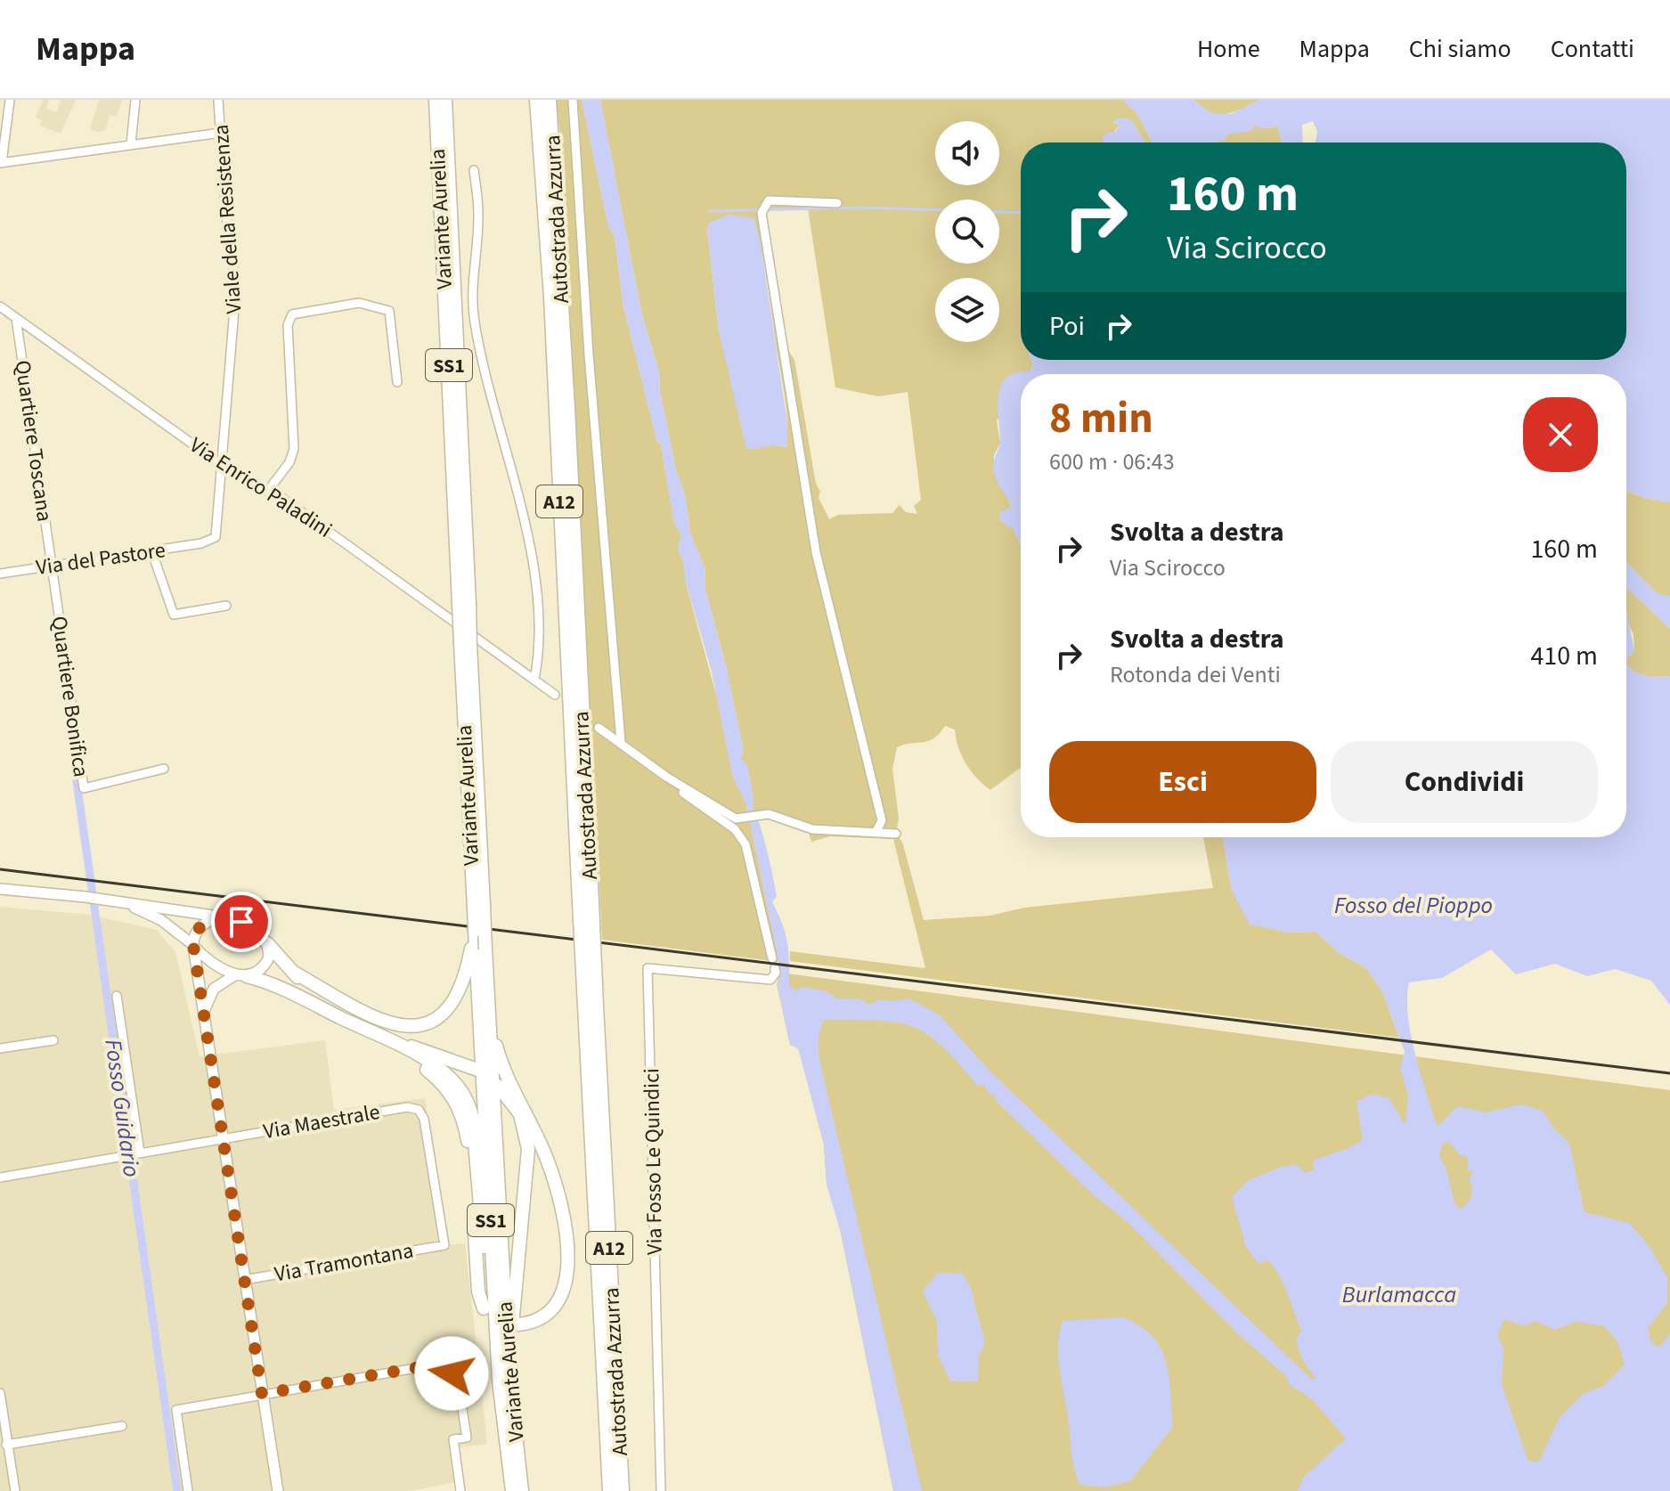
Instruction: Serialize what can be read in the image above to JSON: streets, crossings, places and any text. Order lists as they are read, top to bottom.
{
  "streets": {
    "highway": [
      "Variante Aurelia",
      "Autostrada Azzurra",
      "SS1",
      "A12"
    ],
    "street": [
      "Viale della Resistenza",
      "Quartiere Toscana",
      "Via Enrico Paladini",
      "Via del Pastore",
      "Quartiere Bonifica",
      "Via Maestrale",
      "Via Fosso Le Quindici",
      "Via Tramontana"
    ]
  },
  "crossings": [
    ["Viale della Resistenza", "Via Enrico Paladini"],
    ["Viale della Resistenza", "Via del Pastore"],
    ["Quartiere Toscana", "Via Enrico Paladini"],
    ["Quartiere Toscana", "Via del Pastore"],
    ["Quartiere Toscana", "Quartiere Bonifica"],
    ["Via Enrico Paladini", "Via del Pastore"],
    ["Via del Pastore", "Quartiere Bonifica"],
    ["Via Maestrale", "Via Tramontana"]
  ],
  "water": ["Fosso del Pioppo", "Fosso Guidario", "Burlamacca"],
  "page": {
    "header": "Mappa",
    "nav": [
      "Home",
      "Mappa",
      "Chi siamo",
      "Contatti"
    ],
    "turn": ["160 m", "Via Scirocco"],
    "then": "Poi",
    "heading": ["8 min", "600 m · 06:43"],
    "list": [
      {
        "name": "Svolta a destra",
        "note": "Via Scirocco",
        "value": "160 m"
      },
      {
        "name": "Svolta a destra",
        "note": "Rotonda dei Venti",
        "value": "410 m"
      }
    ],
    "buttons": ["Esci", "Condividi"]
  }
}
